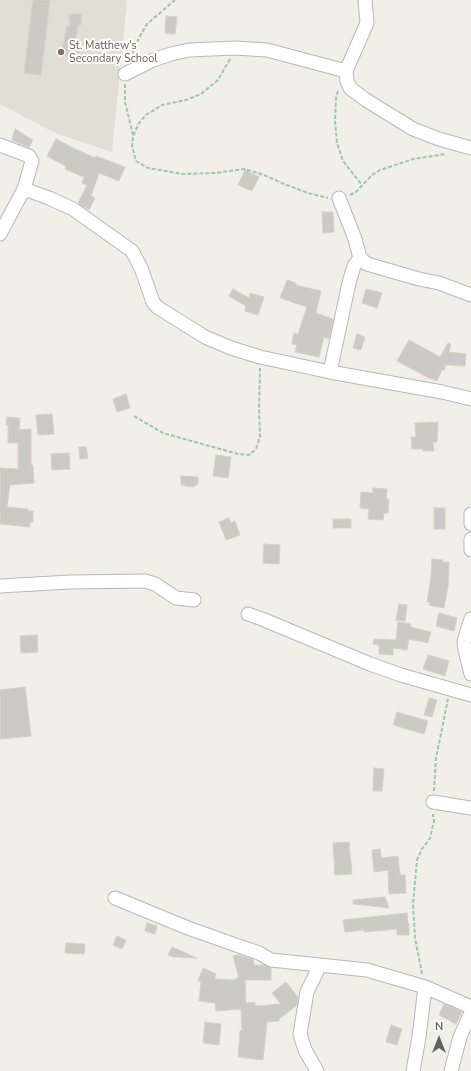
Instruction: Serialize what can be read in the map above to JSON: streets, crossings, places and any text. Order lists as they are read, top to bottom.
{
  "places": ["St. Matthew's Secondary School"],
  "north": "top"
}
